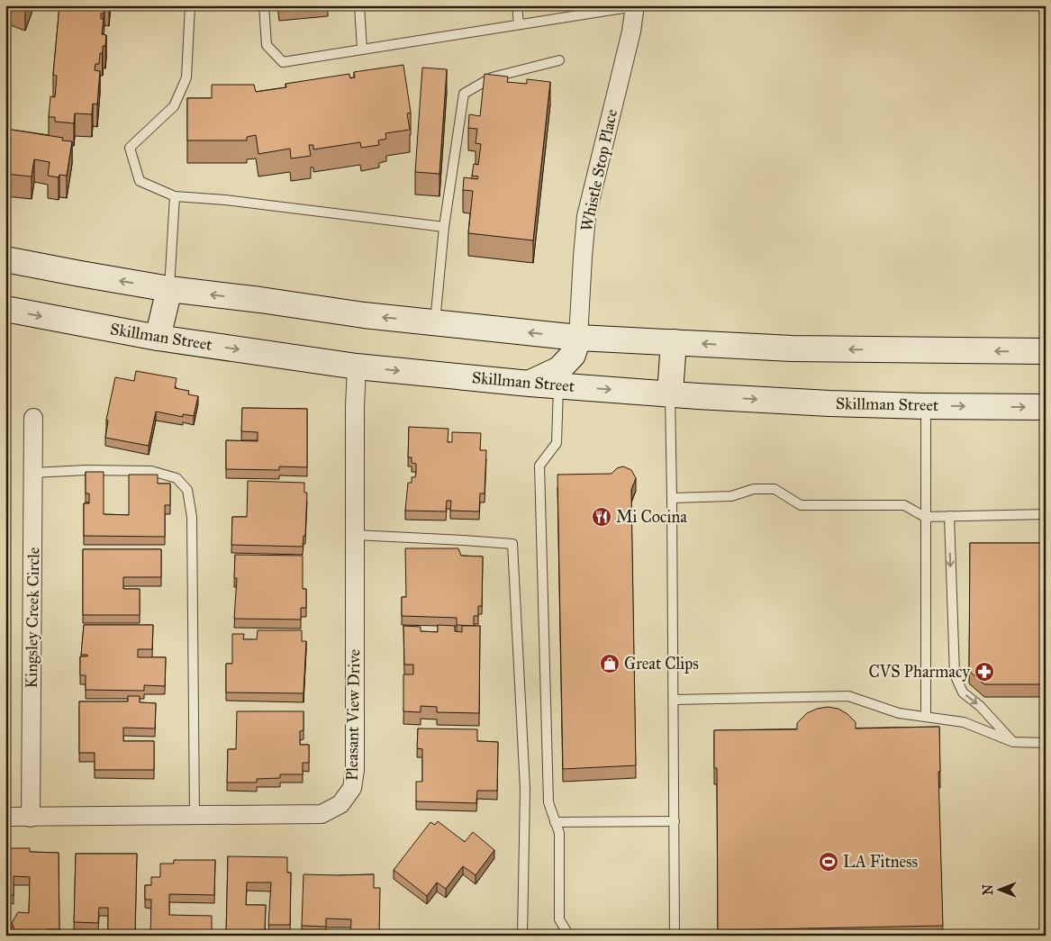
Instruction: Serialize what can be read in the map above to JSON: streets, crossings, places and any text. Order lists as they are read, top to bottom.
{
  "streets": {
    "main road": ["Skillman Street"],
    "street": ["Whistle Stop Place", "Kingsley Creek Circle", "Pleasant View Drive"]
  },
  "crossings": [
    ["Skillman Street", "Pleasant View Drive"],
    ["Kingsley Creek Circle", "Pleasant View Drive"]
  ],
  "places": {
    "restaurant": ["Mi Cocina"],
    "shop": ["Great Clips"],
    "pharmacy": ["CVS Pharmacy"],
    "sports": ["LA Fitness"]
  },
  "north": "left"
}
